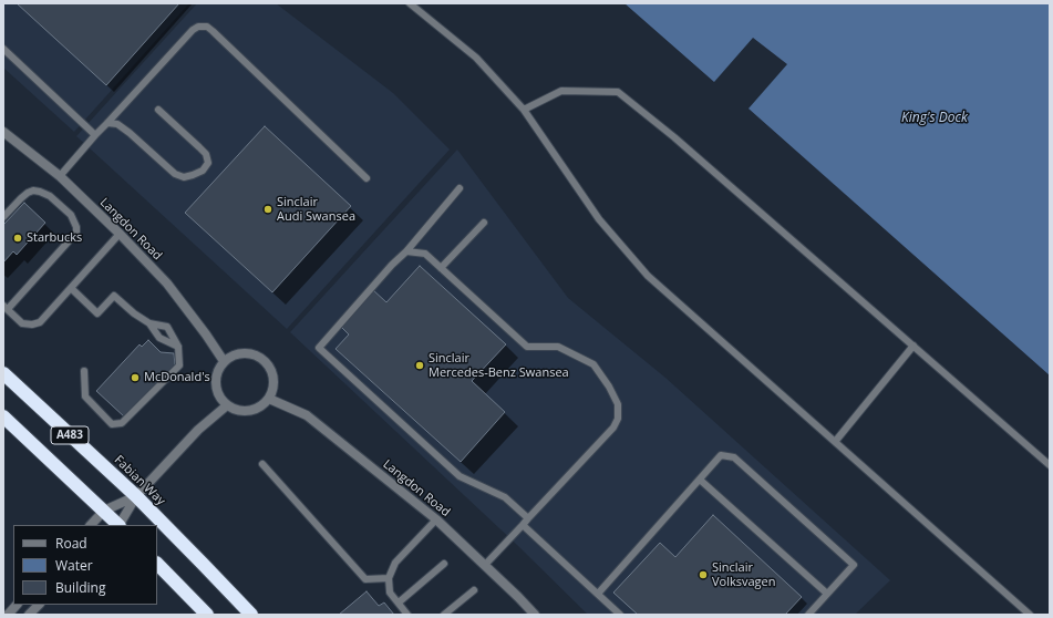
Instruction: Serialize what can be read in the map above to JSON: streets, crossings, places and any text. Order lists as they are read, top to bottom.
{
  "streets": {
    "highway": ["A483", "Fabian Way"],
    "street": ["Langdon Road"]
  },
  "water": ["King's Dock"],
  "places": [
    "Sinclair Audi Swansea",
    "Starbucks",
    "Sinclair Mercedes-Benz Swansea",
    "McDonald's",
    "Sinclair Volksvagen"
  ],
  "legend": ["Road", "Water", "Building"]
}
